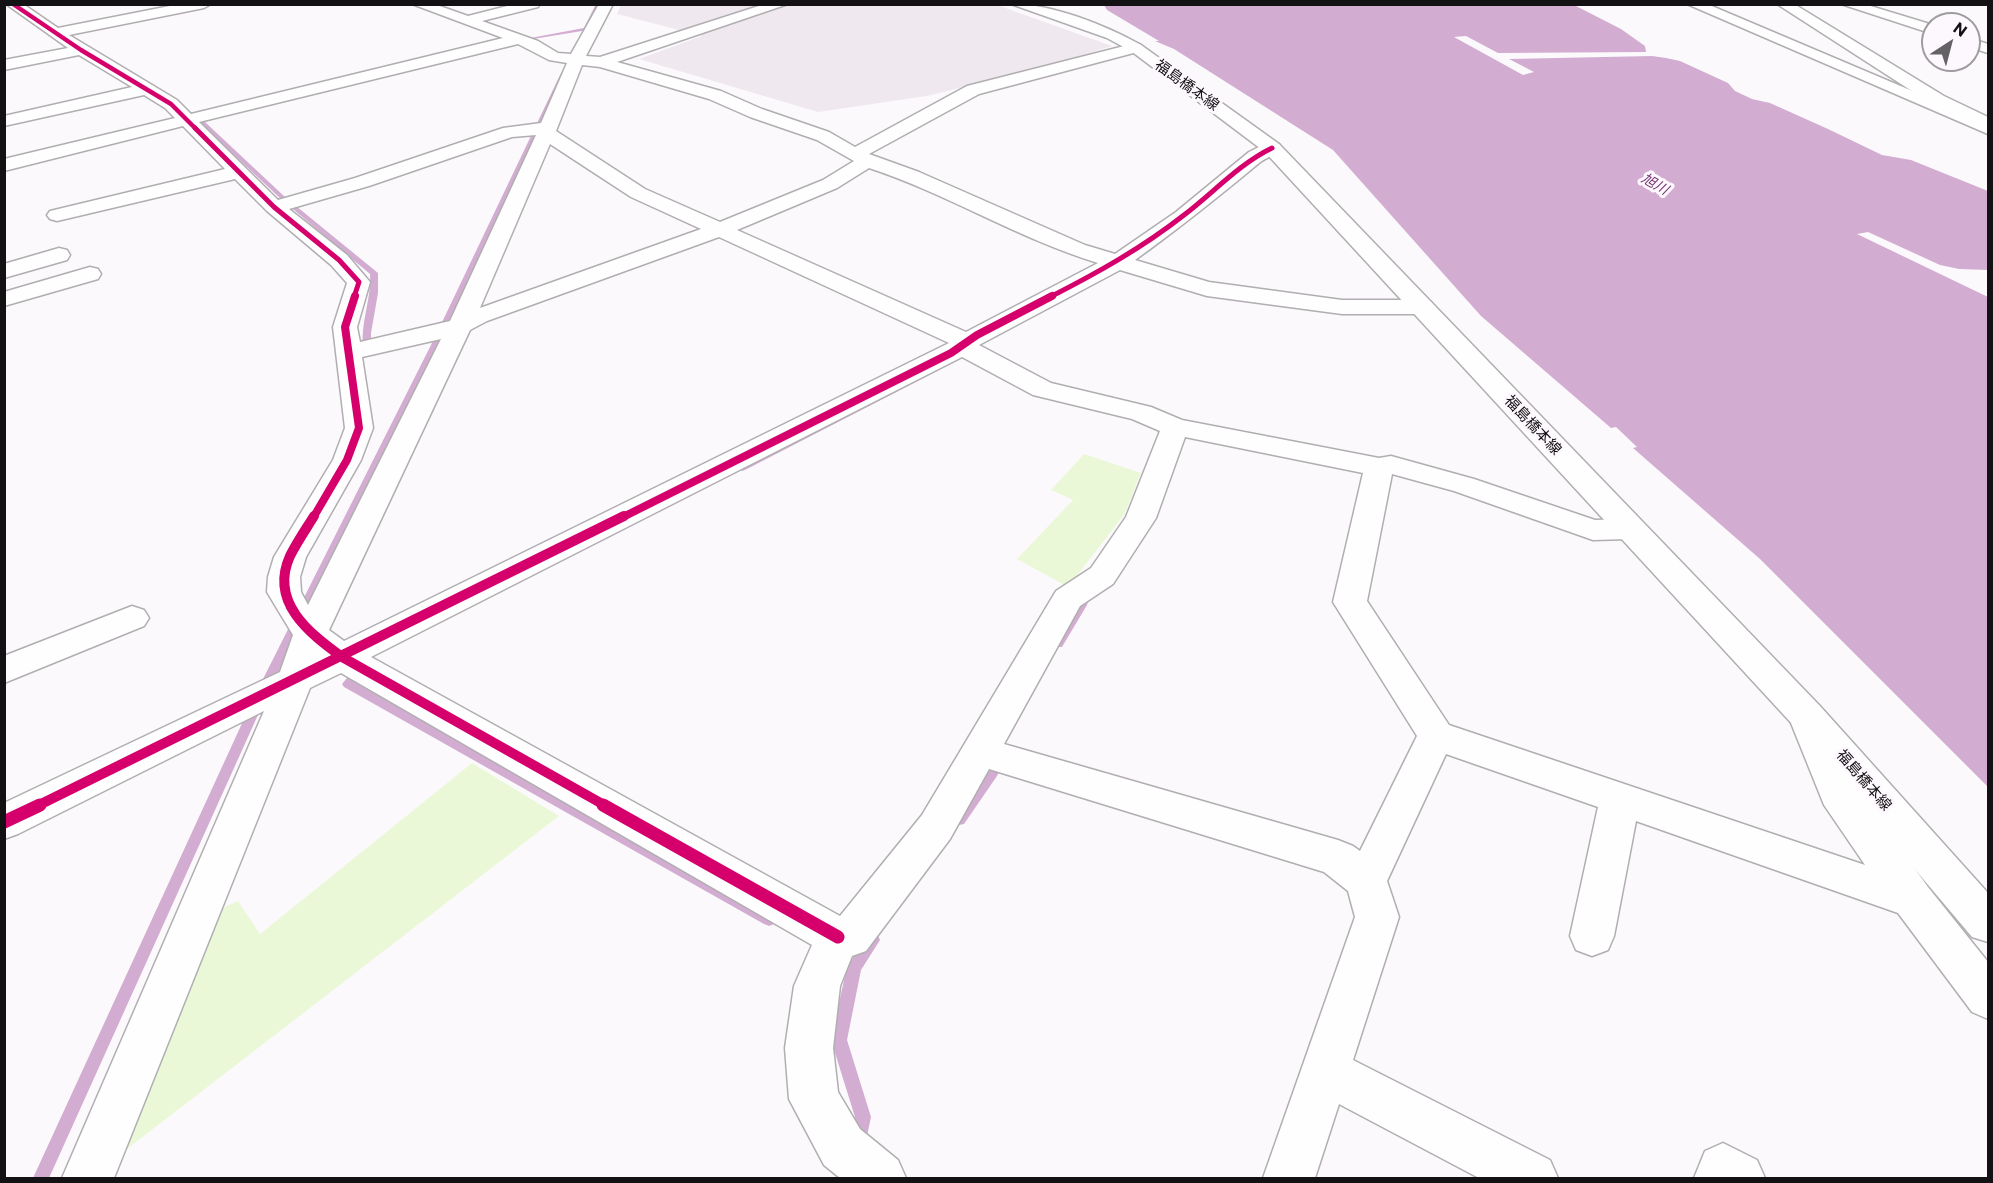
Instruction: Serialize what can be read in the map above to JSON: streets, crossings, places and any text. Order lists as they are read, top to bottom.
{
  "streets": {
    "street": ["福島橋本線"]
  },
  "water": ["旭川"],
  "north": "top right"
}
